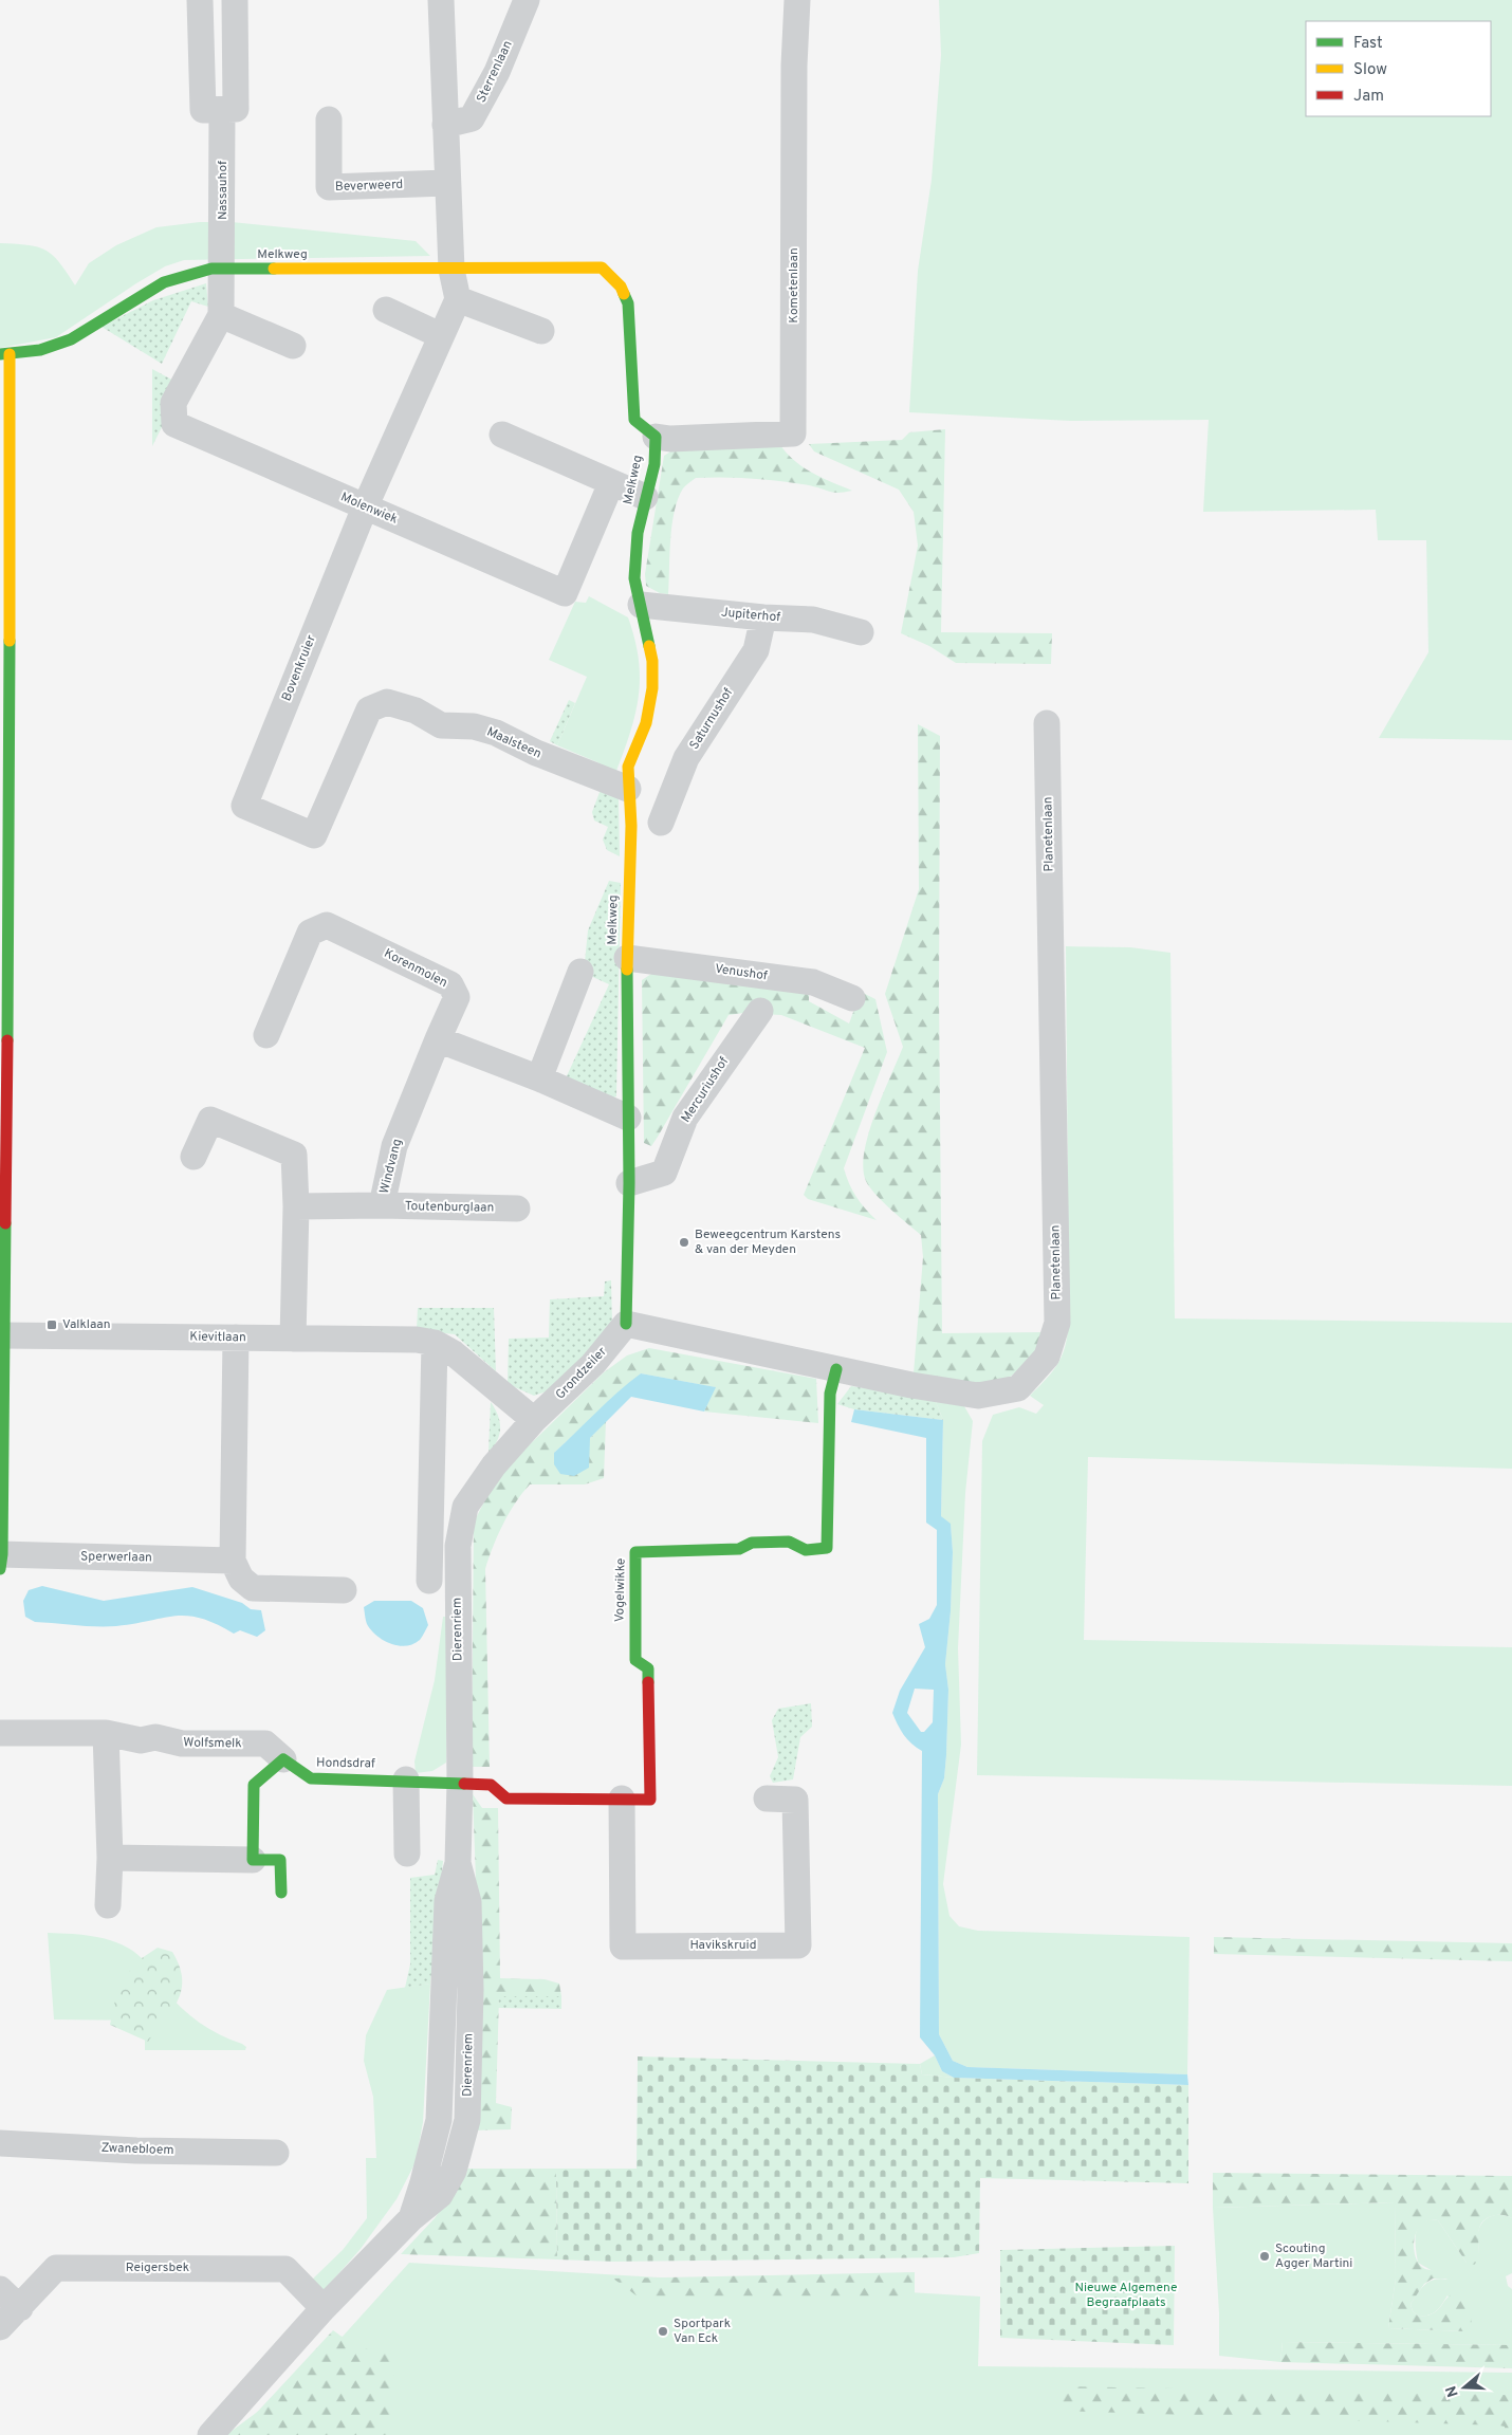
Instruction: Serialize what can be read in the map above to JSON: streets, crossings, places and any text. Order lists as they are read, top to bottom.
{
  "streets": {
    "street": [
      "Sterrenlaan",
      "Beverweerd",
      "Nassauhof",
      "Melkweg",
      "Kometenlaan",
      "Molenwiek",
      "Jupiterhof",
      "Bovenkruier",
      "Saturnushof",
      "Maalsteen",
      "Planetenlaan",
      "Korenmolen",
      "Venushof",
      "Mercuriushof",
      "Windvang",
      "Toutenburglaan",
      "Kievitlaan",
      "Grondzeiler",
      "Sperwerlaan",
      "Vogelwikke",
      "Dierenriem",
      "Wolfsmelk",
      "Hondsdraf",
      "Havikskruid",
      "Zwanebloem",
      "Reigersbek"
    ]
  },
  "crossings": [
    ["Nassauhof", "Melkweg"],
    ["Nassauhof", "Molenwiek"],
    ["Melkweg", "Kometenlaan"],
    ["Melkweg", "Molenwiek"],
    ["Melkweg", "Jupiterhof"],
    ["Melkweg", "Maalsteen"],
    ["Melkweg", "Planetenlaan"],
    ["Melkweg", "Venushof"],
    ["Melkweg", "Mercuriushof"],
    ["Melkweg", "Grondzeiler"],
    ["Molenwiek", "Bovenkruier"],
    ["Jupiterhof", "Saturnushof"],
    ["Bovenkruier", "Maalsteen"],
    ["Planetenlaan", "Grondzeiler"],
    ["Planetenlaan", "Vogelwikke"],
    ["Korenmolen", "Windvang"],
    ["Windvang", "Toutenburglaan"],
    ["Kievitlaan", "Grondzeiler"],
    ["Kievitlaan", "Dierenriem"],
    ["Grondzeiler", "Dierenriem"],
    ["Vogelwikke", "Dierenriem"],
    ["Vogelwikke", "Hondsdraf"],
    ["Vogelwikke", "Havikskruid"],
    ["Dierenriem", "Hondsdraf"],
    ["Dierenriem", "Reigersbek"],
    ["Wolfsmelk", "Hondsdraf"]
  ],
  "parks": ["Nieuwe Algemene Begraafplaats"],
  "places": {
    "other": ["Beweegcentrum Karstens & van der Meyden", "Scouting Agger Martini", "Sportpark Van Eck"],
    "transit": ["Valklaan"]
  },
  "legend": ["Fast", "Slow", "Jam"],
  "north": "left"
}
